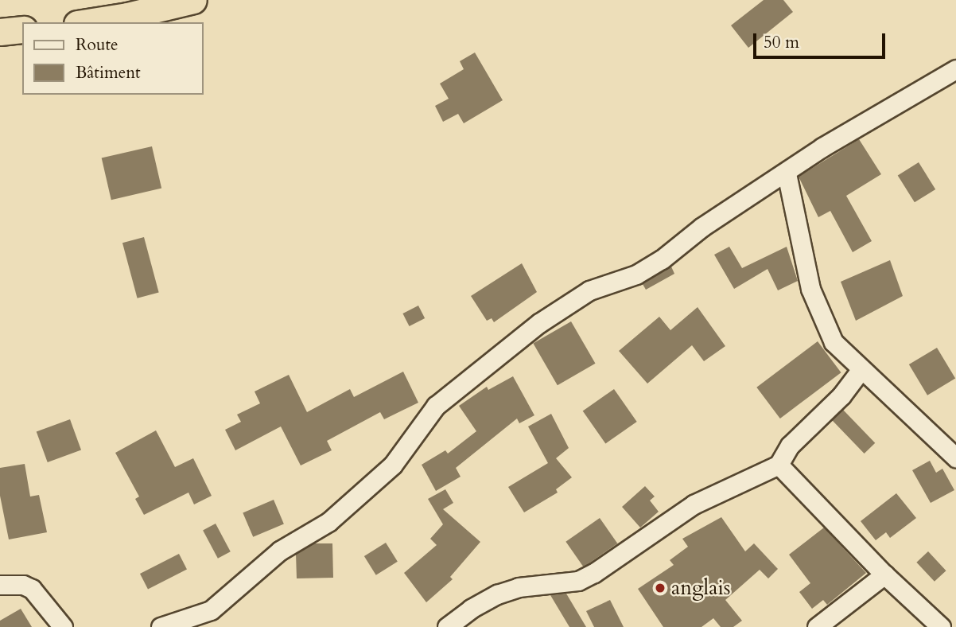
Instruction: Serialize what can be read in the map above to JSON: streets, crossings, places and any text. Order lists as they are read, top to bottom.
{
  "places": ["anglais"],
  "legend": ["Route", "Bâtiment"],
  "scale_bar": "50 m"
}
